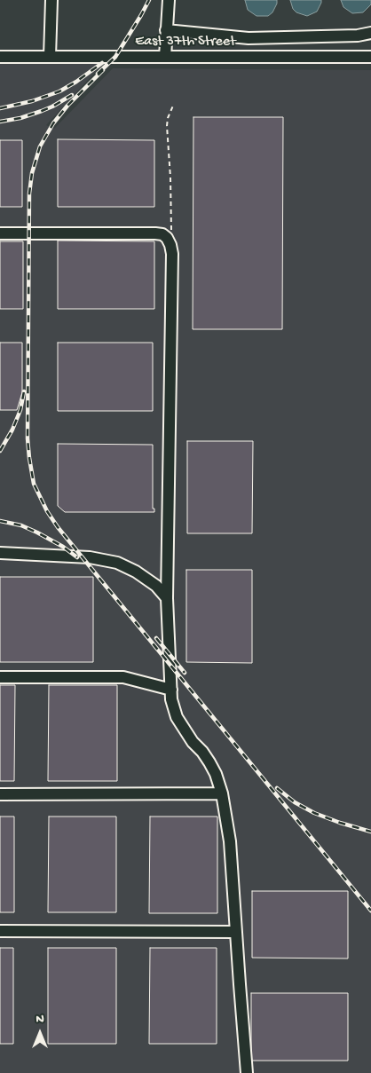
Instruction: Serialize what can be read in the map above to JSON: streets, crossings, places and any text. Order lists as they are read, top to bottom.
{
  "streets": {
    "street": ["East 37th Street"]
  },
  "north": "top"
}
